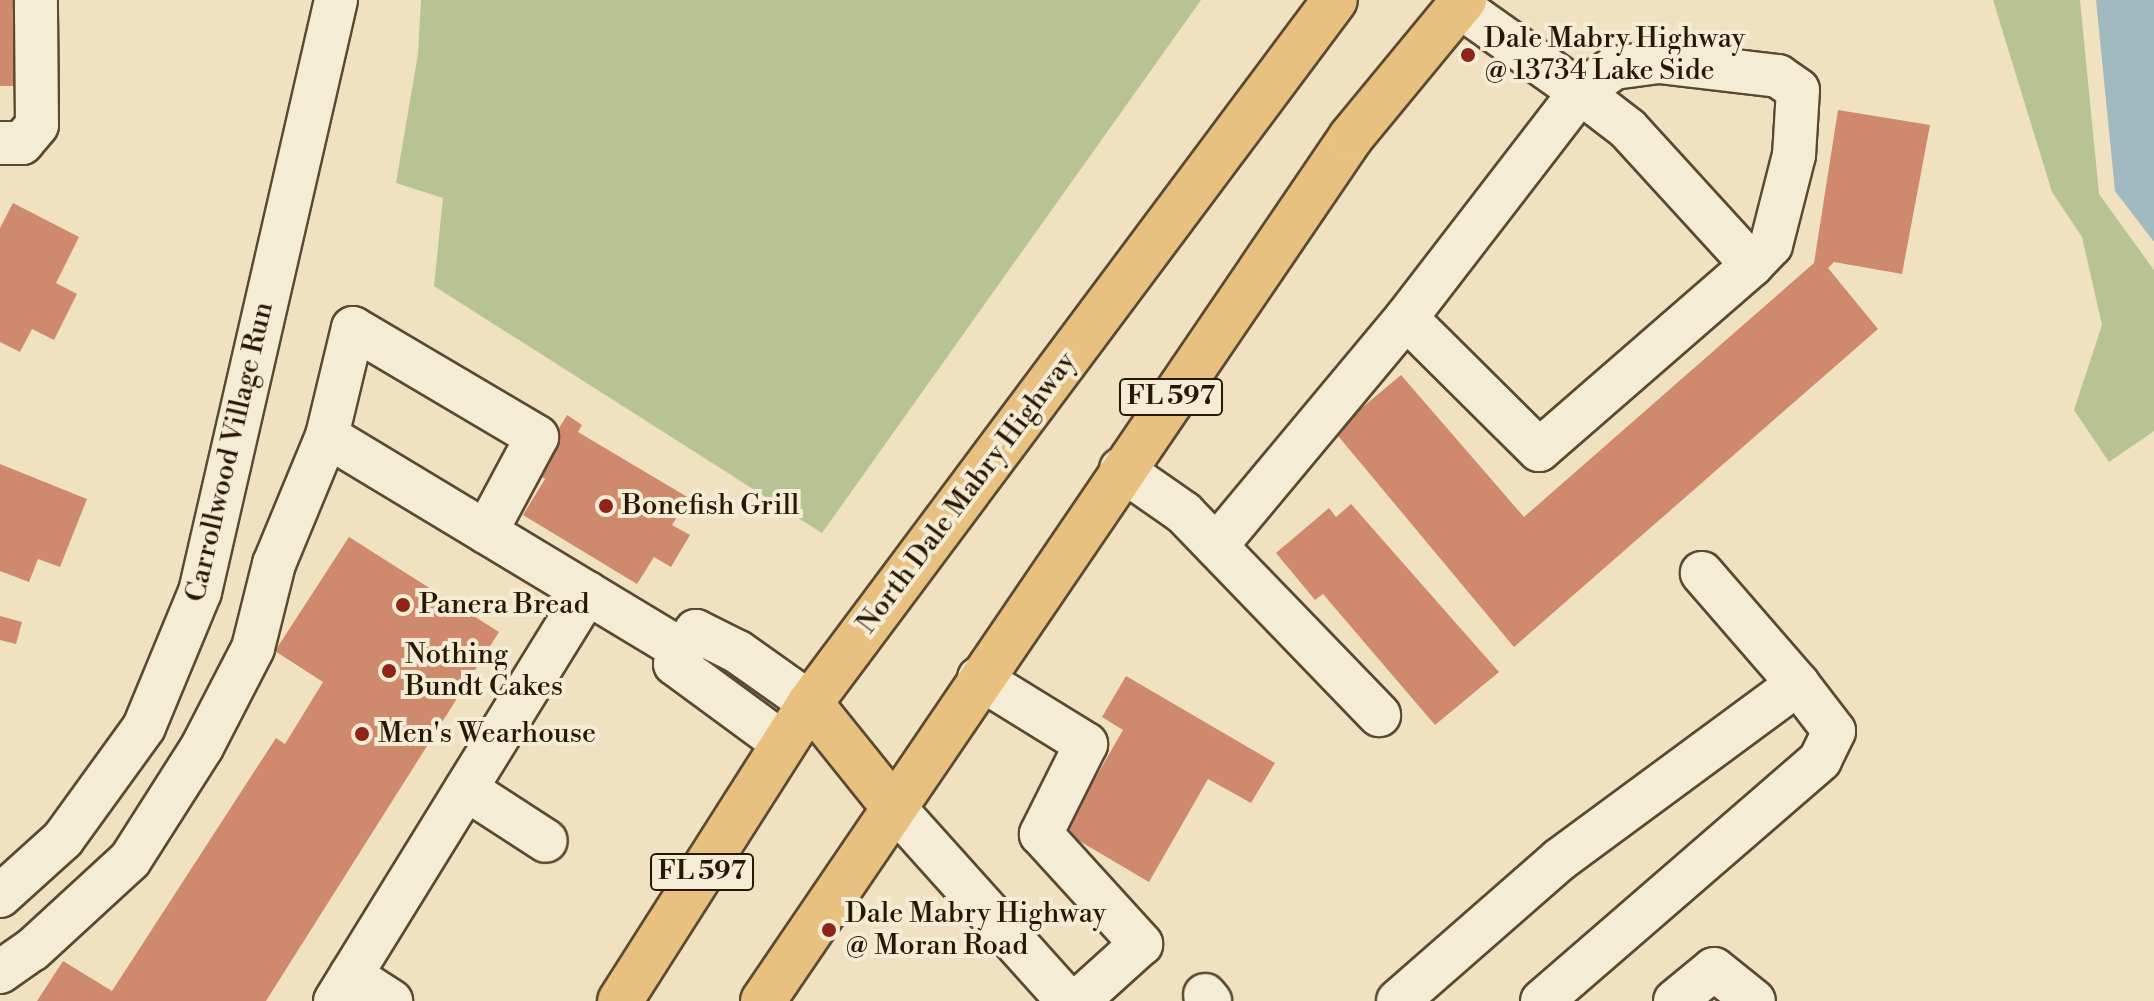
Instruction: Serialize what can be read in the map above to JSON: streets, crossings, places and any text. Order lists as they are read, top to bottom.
{
  "streets": {
    "main road": ["FL 597", "North Dale Mabry Highway"],
    "street": ["Carrollwood Village Run"]
  },
  "places": [
    "Dale Mabry Highway @ 13734 Lake Side",
    "Bonefish Grill",
    "Panera Bread",
    "Nothing Bundt Cakes",
    "Men's Wearhouse",
    "Dale Mabry Highway @ Moran Road"
  ]
}
